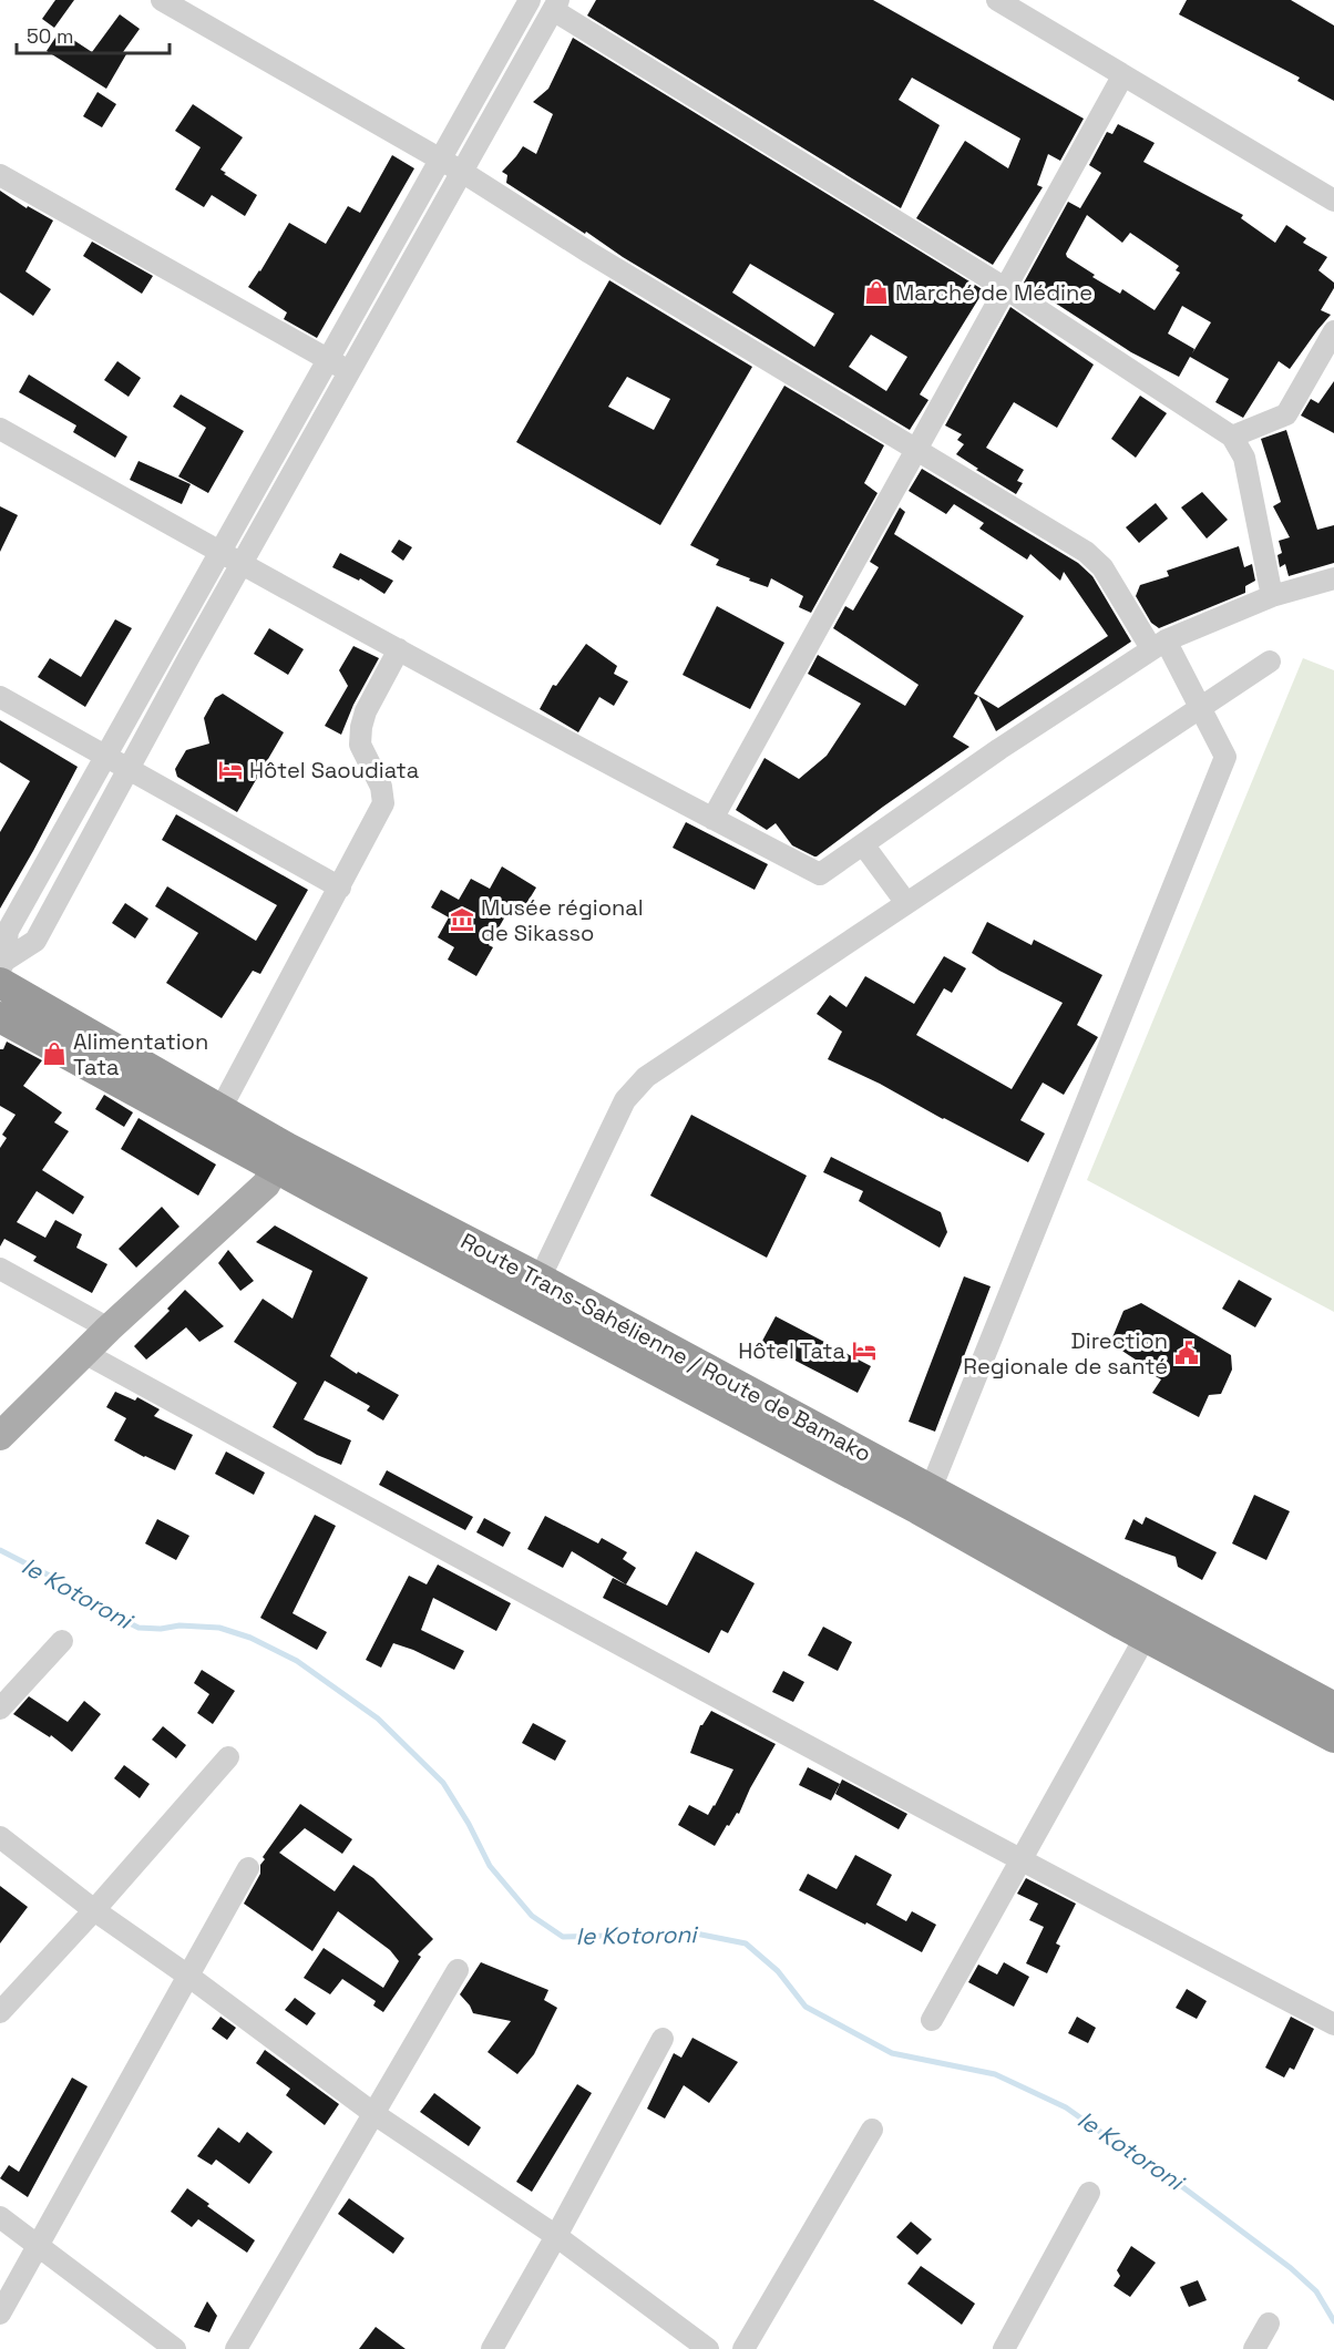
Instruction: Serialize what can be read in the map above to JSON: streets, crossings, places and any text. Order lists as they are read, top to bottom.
{
  "streets": {
    "highway": ["Route Trans-Sahélienne / Route de Bamako"]
  },
  "water": ["le Kotoroni"],
  "places": {
    "shop": ["Marché de Médine", "Alimentation Tata"],
    "hotel": ["Hôtel Saoudiata", "Hôtel Tata"],
    "museum": ["Musée régional de Sikasso"],
    "public building": ["Direction Regionale de santé"]
  },
  "scale_bar": "50 m"
}
